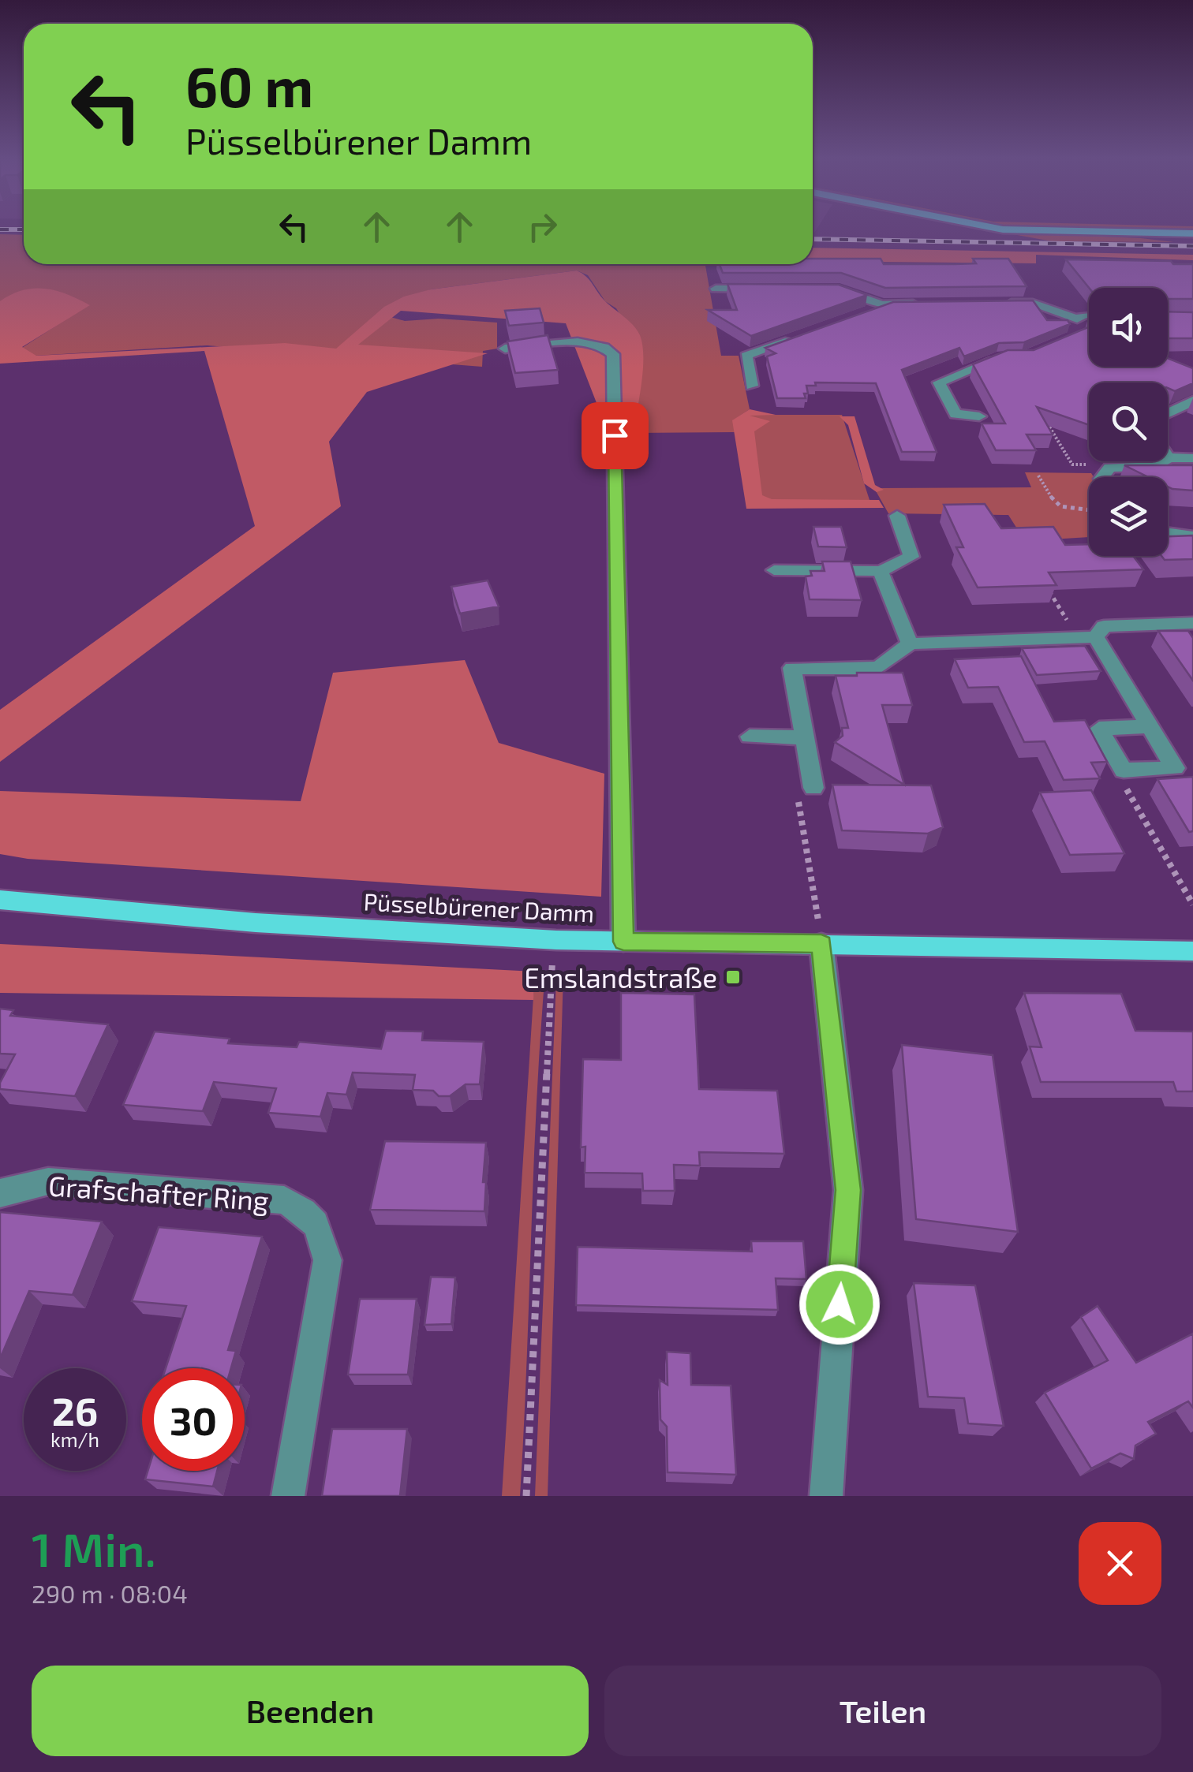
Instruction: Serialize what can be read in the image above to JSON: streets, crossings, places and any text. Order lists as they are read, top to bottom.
{
  "streets": {
    "main road": ["Püsselbürener Damm"],
    "street": ["Grafschafter Ring"]
  },
  "places": {
    "transit": ["Emslandstraße"]
  },
  "page": {
    "turn": ["60 m", "Püsselbürener Damm"],
    "speed": "26 km/h",
    "limit": "30",
    "heading": ["1 Min.", "290 m · 08:04"],
    "buttons": ["Beenden", "Teilen"]
  }
}
